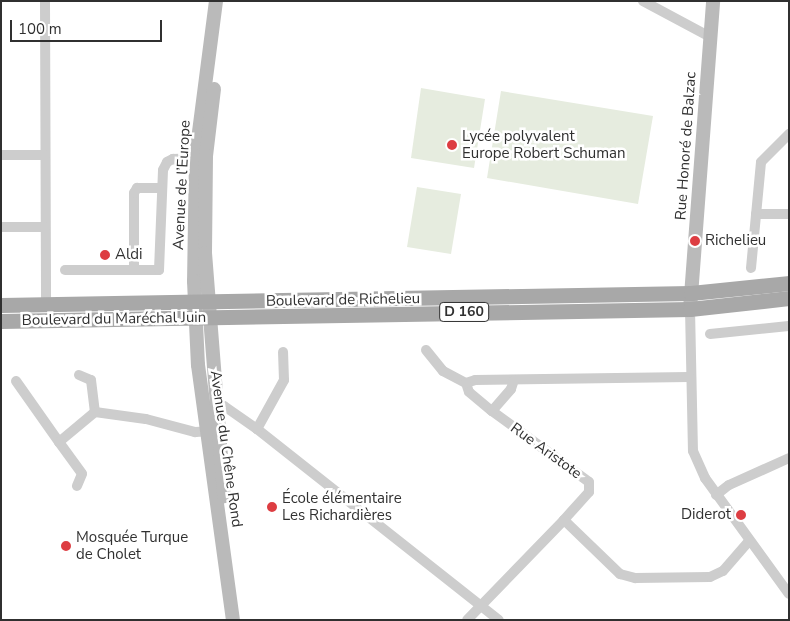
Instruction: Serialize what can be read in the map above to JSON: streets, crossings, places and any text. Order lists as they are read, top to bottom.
{
  "streets": {
    "main road": [
      "Rue Honoré de Balzac",
      "Avenue de l’Europe",
      "Boulevard de Richelieu",
      "D 160",
      "Boulevard du Maréchal Juin",
      "Avenue du Chêne Rond"
    ],
    "street": ["Rue Aristote"]
  },
  "crossings": [
    ["Rue Honoré de Balzac", "Boulevard de Richelieu"],
    ["Avenue de l’Europe", "Boulevard de Richelieu"],
    ["Avenue de l’Europe", "Boulevard du Maréchal Juin"],
    ["Avenue de l’Europe", "Avenue du Chêne Rond"],
    ["Boulevard de Richelieu", "Boulevard du Maréchal Juin"],
    ["Boulevard de Richelieu", "Avenue du Chêne Rond"],
    ["Boulevard du Maréchal Juin", "Avenue du Chêne Rond"]
  ],
  "places": [
    "Lycée polyvalent Europe Robert Schuman",
    "Richelieu",
    "Aldi",
    "École élémentaire Les Richardières",
    "Diderot",
    "Mosquée Turque de Cholet"
  ],
  "scale_bar": "100 m"
}
